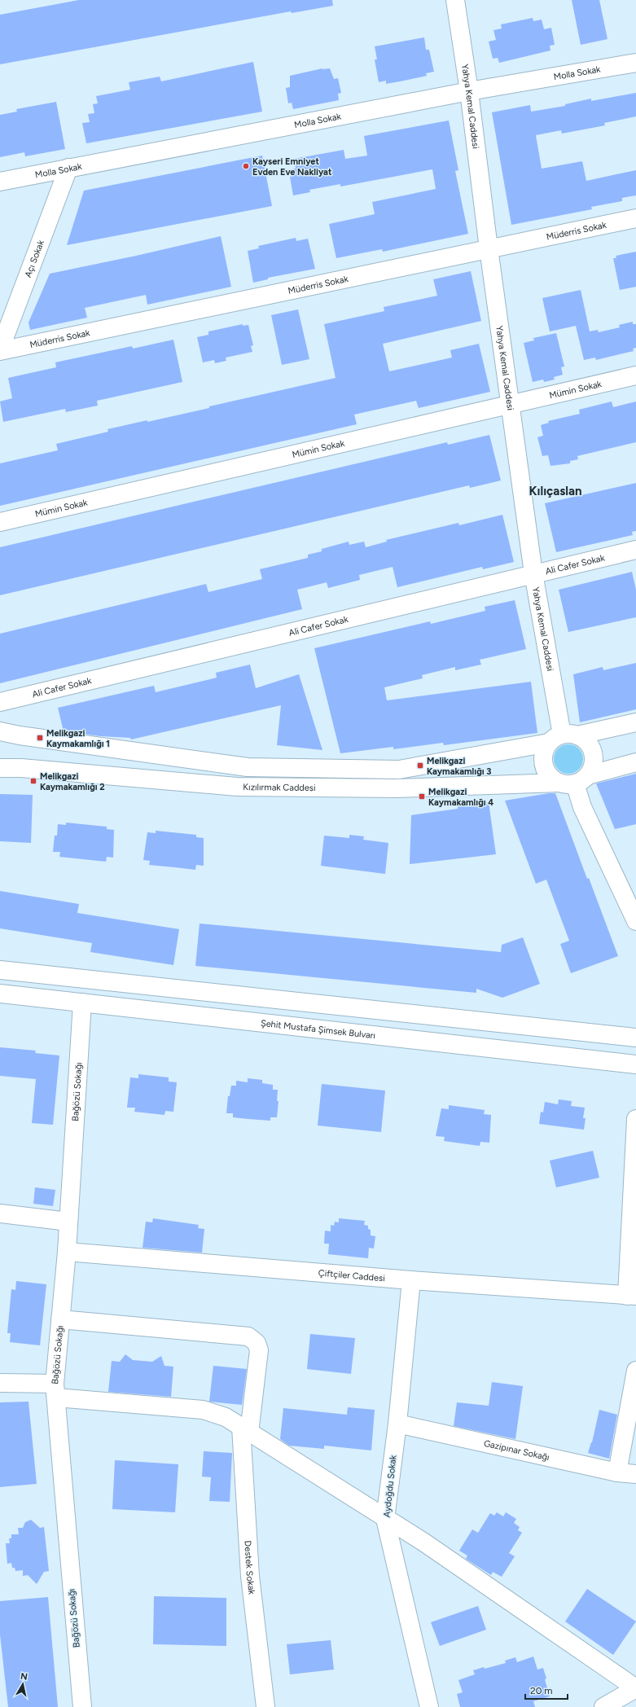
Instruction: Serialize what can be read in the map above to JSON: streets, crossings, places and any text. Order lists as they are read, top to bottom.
{
  "streets": {
    "street": [
      "Molla Sokak",
      "Yahya Kemal Caddesi",
      "Müderris Sokak",
      "Açı Sokak",
      "Mümin Sokak",
      "Ali Cafer Sokak",
      "Kızılırmak Caddesi",
      "Şehit Mustafa Şimsek Bulvarı",
      "Bağözü Sokağı",
      "Çiftçiler Caddesi",
      "Gazipınar Sokağı",
      "Aydoğdu Sokak",
      "Destek Sokak"
    ]
  },
  "crossings": [
    ["Molla Sokak", "Yahya Kemal Caddesi"],
    ["Molla Sokak", "Açı Sokak"],
    ["Yahya Kemal Caddesi", "Müderris Sokak"],
    ["Yahya Kemal Caddesi", "Mümin Sokak"],
    ["Yahya Kemal Caddesi", "Ali Cafer Sokak"],
    ["Yahya Kemal Caddesi", "Kızılırmak Caddesi"],
    ["Müderris Sokak", "Açı Sokak"],
    ["Şehit Mustafa Şimsek Bulvarı", "Bağözü Sokağı"],
    ["Bağözü Sokağı", "Çiftçiler Caddesi"],
    ["Bağözü Sokağı", "Destek Sokak"],
    ["Çiftçiler Caddesi", "Aydoğdu Sokak"],
    ["Gazipınar Sokağı", "Aydoğdu Sokak"]
  ],
  "districts": ["Kılıçaslan"],
  "places": {
    "other": ["Kayseri Emniyet Evden Eve Nakliyat"],
    "transit": [
      "Melikgazi Kaymakamlığı 1",
      "Melikgazi Kaymakamlığı 3",
      "Melikgazi Kaymakamlığı 2",
      "Melikgazi Kaymakamlığı 4"
    ]
  },
  "scale_bar": "20 m",
  "north": "top"
}
